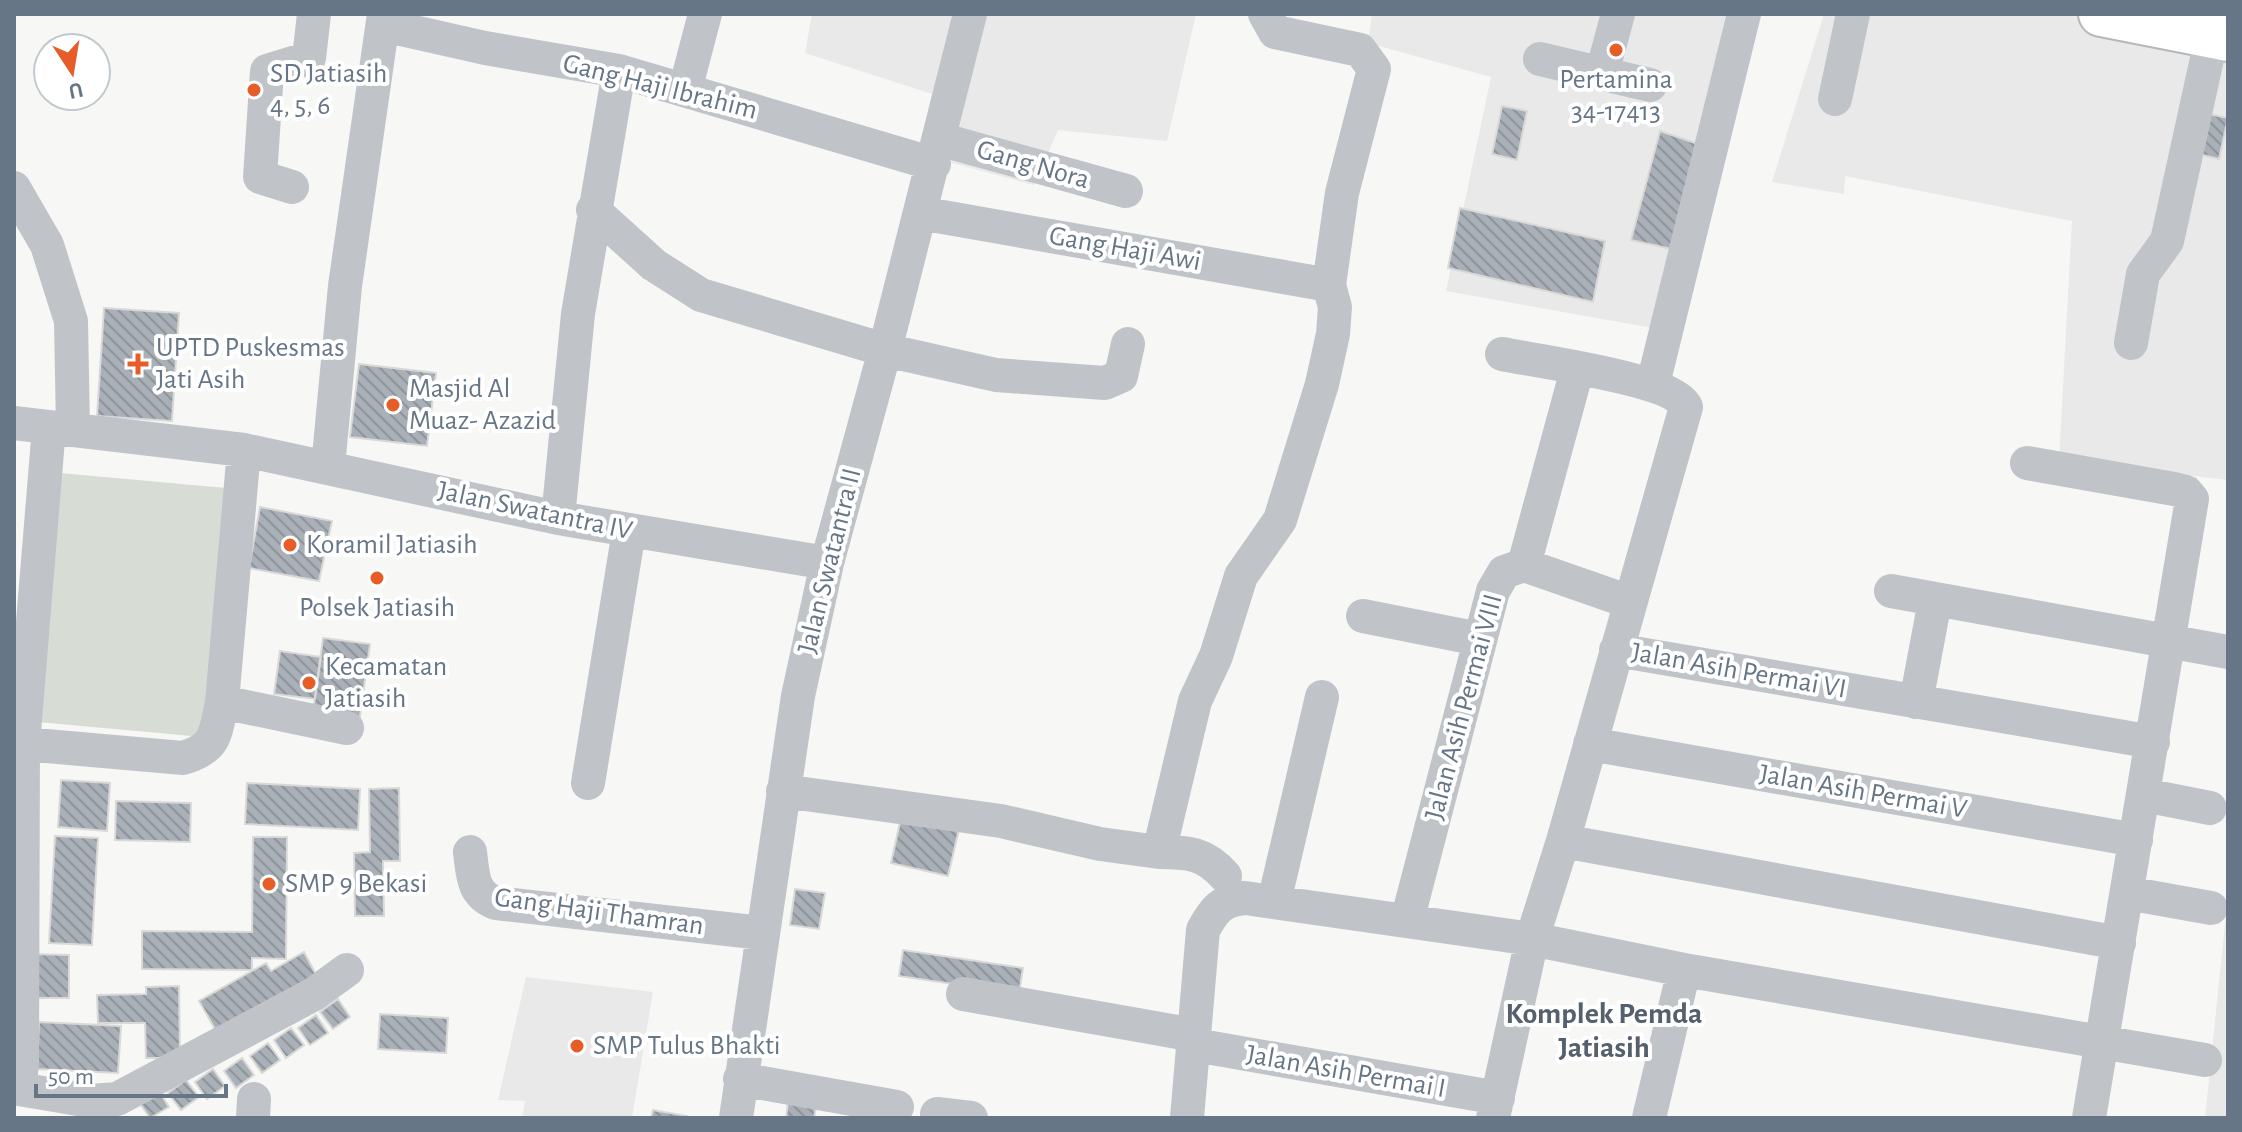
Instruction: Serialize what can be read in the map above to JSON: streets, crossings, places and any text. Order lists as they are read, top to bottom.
{
  "streets": {
    "street": [
      "Gang Haji Ibrahim",
      "Gang Nora",
      "Gang Haji Awi",
      "Jalan Swatantra IV",
      "Jalan Swatantra II",
      "Jalan Asih Permai VI",
      "Jalan Asih Permai VIII",
      "Jalan Asih Permai V",
      "Gang Haji Thamran",
      "Jalan Asih Permai I"
    ]
  },
  "crossings": [
    ["Gang Haji Ibrahim", "Gang Nora"],
    ["Gang Haji Ibrahim", "Jalan Swatantra II"],
    ["Gang Nora", "Jalan Swatantra II"],
    ["Gang Haji Awi", "Jalan Swatantra II"],
    ["Jalan Swatantra IV", "Jalan Swatantra II"],
    ["Jalan Swatantra II", "Gang Haji Thamran"]
  ],
  "districts": ["Komplek Pemda Jatiasih"],
  "places": {
    "other": [
      "Pertamina 34-17413",
      "SD Jatiasih 4, 5, 6",
      "Masjid Al Muaz- Azazid",
      "Koramil Jatiasih",
      "Polsek Jatiasih",
      "Kecamatan Jatiasih",
      "SMP 9 Bekasi",
      "SMP Tulus Bhakti"
    ],
    "health": ["UPTD Puskesmas Jati Asih"]
  },
  "scale_bar": "50 m",
  "north": "bottom"
}
